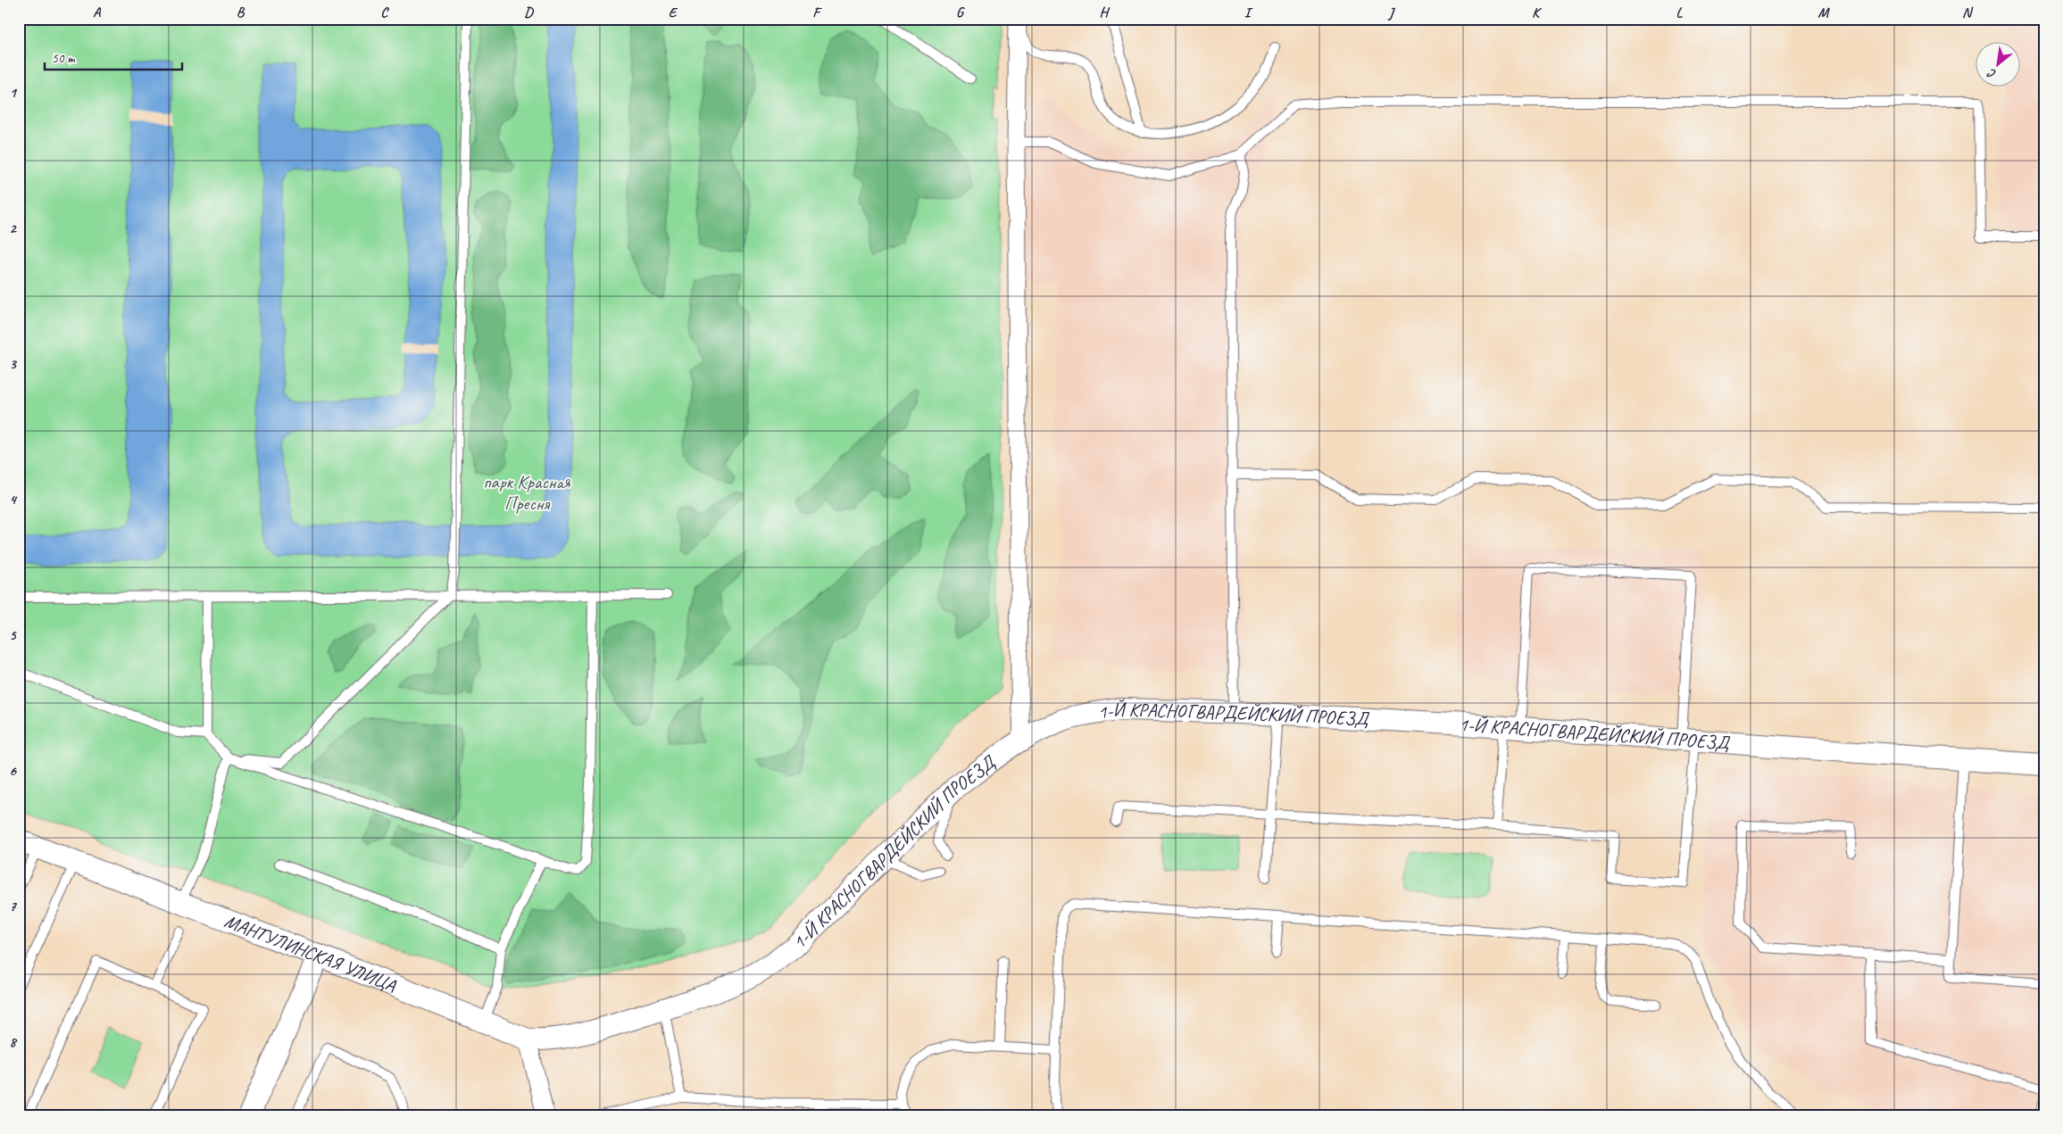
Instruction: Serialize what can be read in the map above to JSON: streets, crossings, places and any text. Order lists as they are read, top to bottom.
{
  "streets": {
    "street": ["1-Й КРАСНОГВАРДЕЙСКИЙ ПРОЕЗД", "МАНТУЛИНСКАЯ УЛИЦА"]
  },
  "crossings": [
    ["1-Й КРАСНОГВАРДЕЙСКИЙ ПРОЕЗД", "МАНТУЛИНСКАЯ УЛИЦА"]
  ],
  "parks": ["парк Красная Пресня"],
  "scale_bar": "50 m",
  "north": "bottom left",
  "grid": {
    "columns": [
      "A",
      "B",
      "C",
      "D",
      "E",
      "F",
      "G",
      "H",
      "I",
      "J",
      "K",
      "L",
      "M",
      "N"
    ],
    "rows": [
      "1",
      "2",
      "3",
      "4",
      "5",
      "6",
      "7",
      "8"
    ]
  }
}
